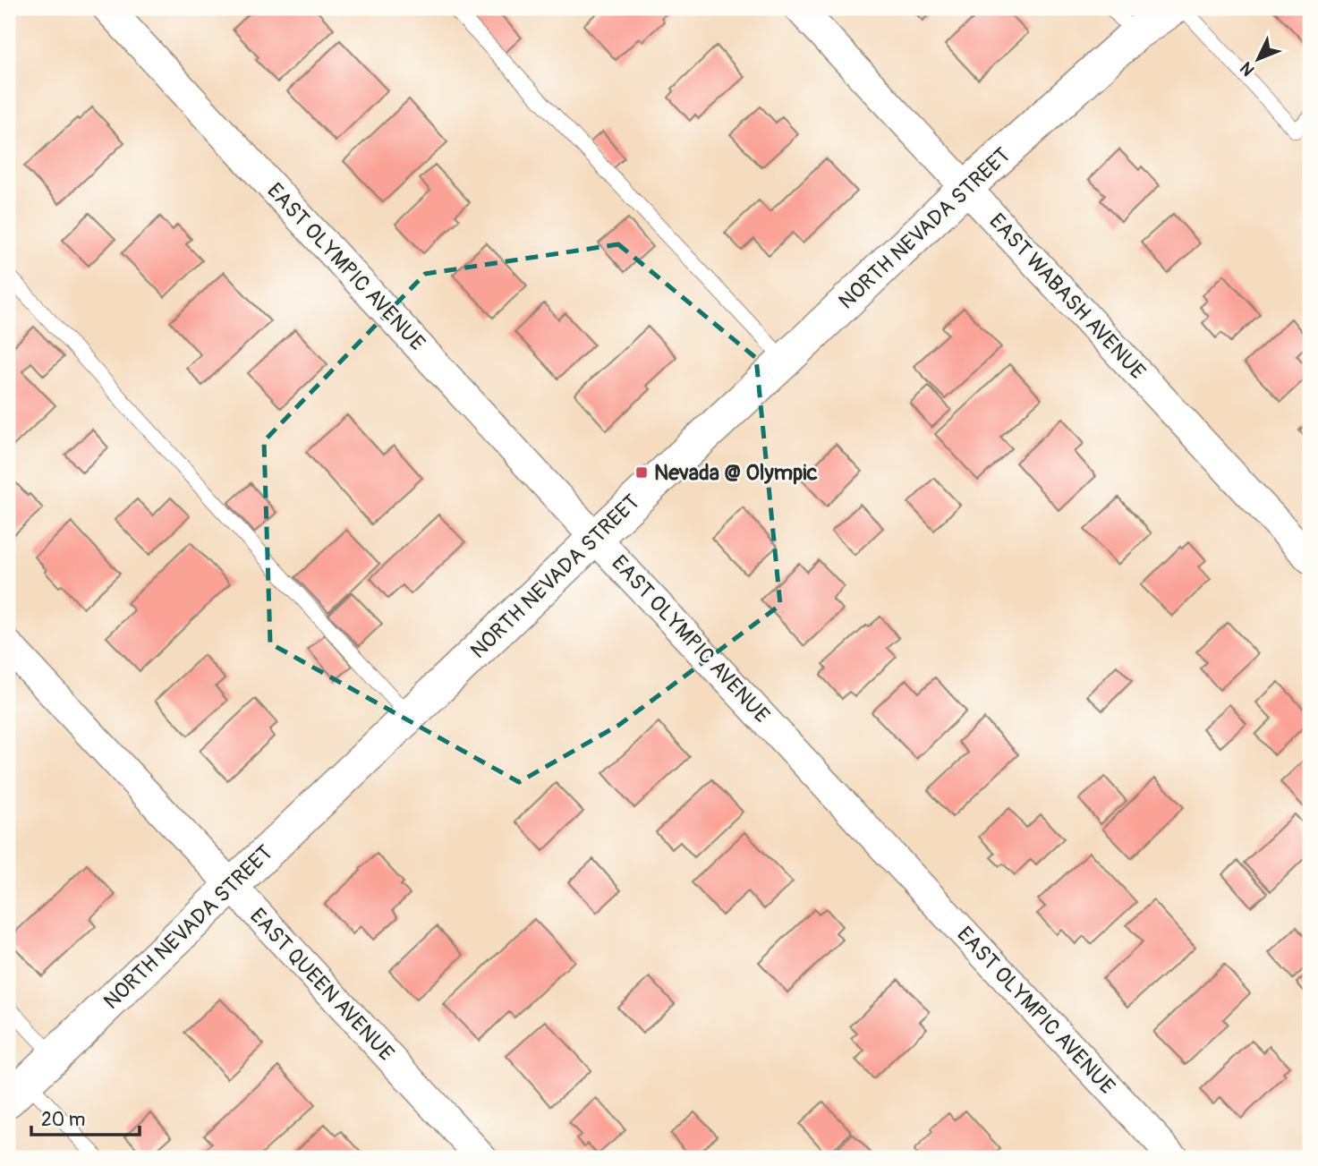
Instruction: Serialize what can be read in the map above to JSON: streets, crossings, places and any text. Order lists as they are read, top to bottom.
{
  "streets": {
    "main road": ["NORTH NEVADA STREET"],
    "street": ["EAST OLYMPIC AVENUE", "EAST WABASH AVENUE", "EAST QUEEN AVENUE"]
  },
  "crossings": [
    ["NORTH NEVADA STREET", "EAST OLYMPIC AVENUE"],
    ["NORTH NEVADA STREET", "EAST WABASH AVENUE"],
    ["NORTH NEVADA STREET", "EAST QUEEN AVENUE"]
  ],
  "places": {
    "transit": ["Nevada @ Olympic"]
  },
  "scale_bar": "20 m",
  "north": "bottom left"
}
